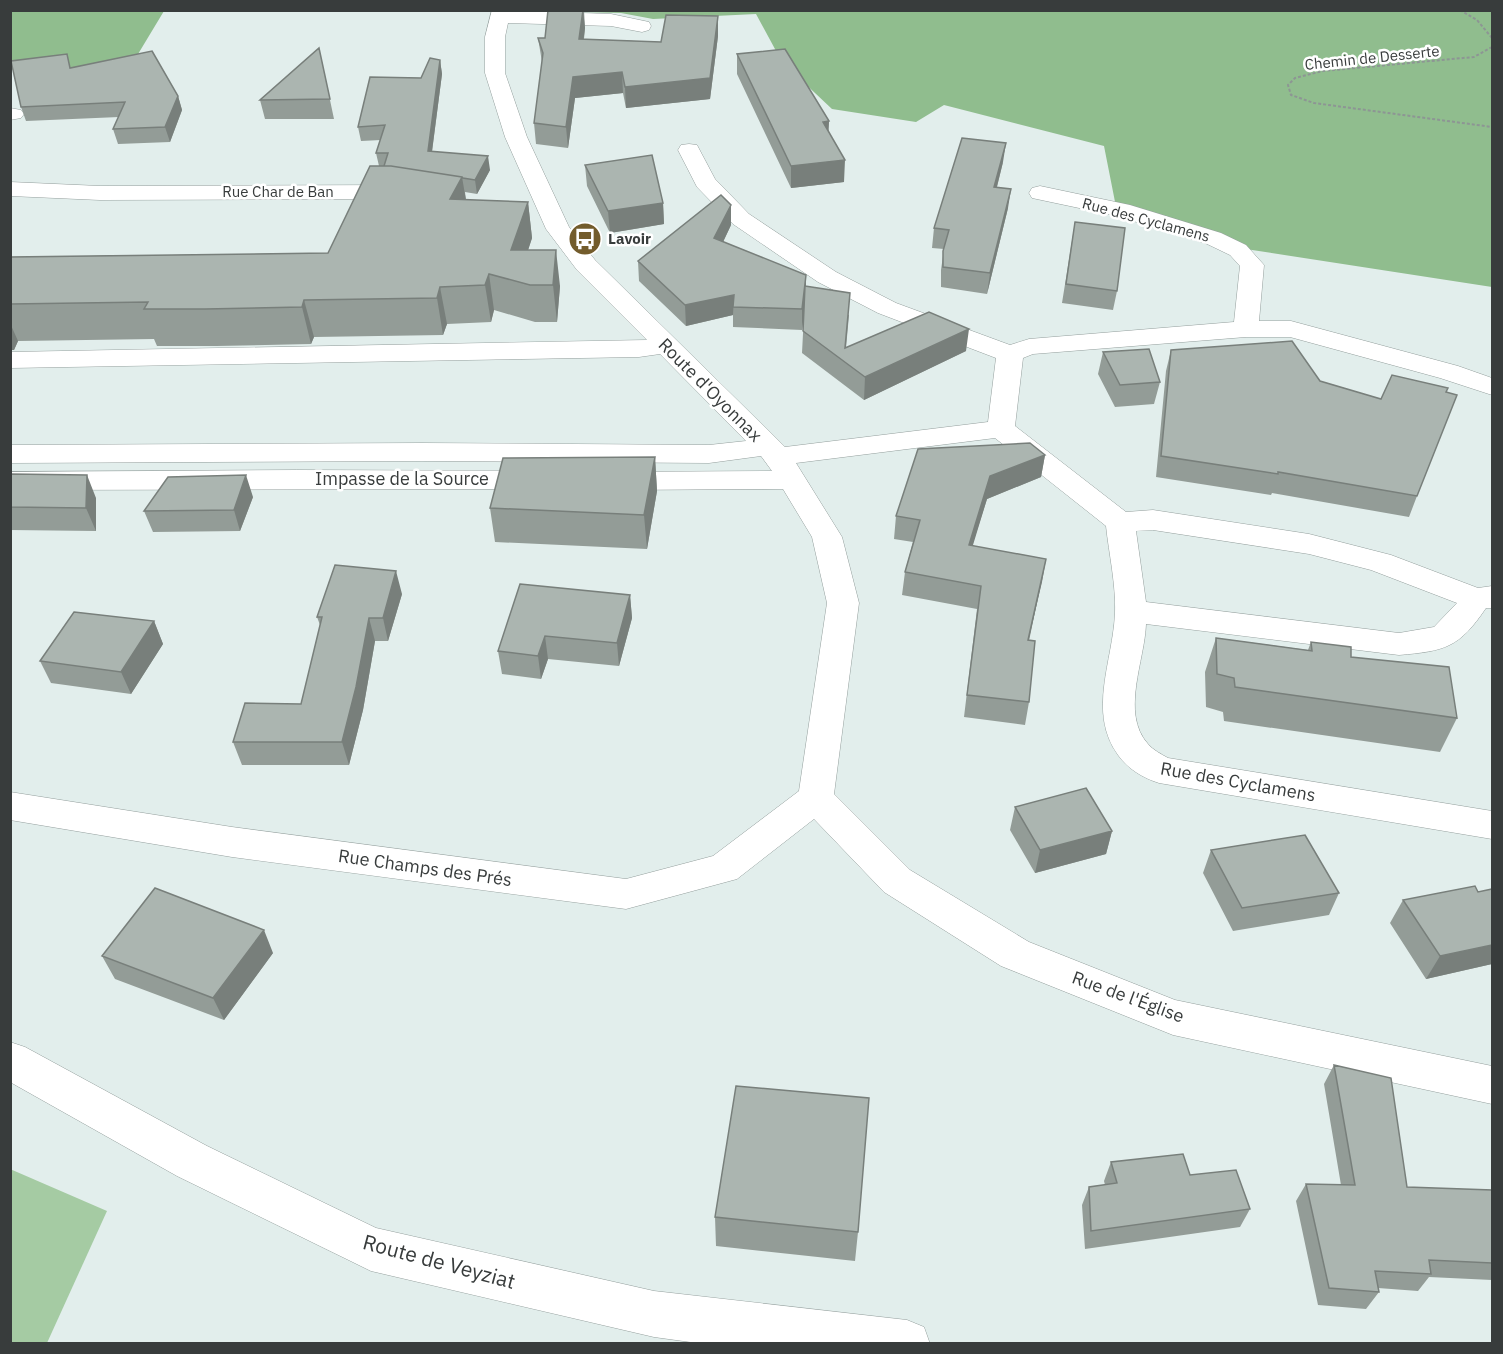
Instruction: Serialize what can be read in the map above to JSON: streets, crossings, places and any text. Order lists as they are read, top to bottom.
{
  "streets": {
    "street": [
      "Rue Char de Ban",
      "Rue des Cyclamens",
      "Route d'Oyonnax",
      "Impasse de la Source",
      "Rue Champs des Prés",
      "Rue de l'Église",
      "Route de Veyziat"
    ],
    "path": ["Chemin de Desserte"]
  },
  "crossings": [
    ["Route d'Oyonnax", "Impasse de la Source"],
    ["Route d'Oyonnax", "Rue Champs des Prés"],
    ["Route d'Oyonnax", "Rue de l'Église"],
    ["Rue Champs des Prés", "Rue de l'Église"]
  ],
  "places": {
    "bus stop": ["Lavoir"]
  }
}
